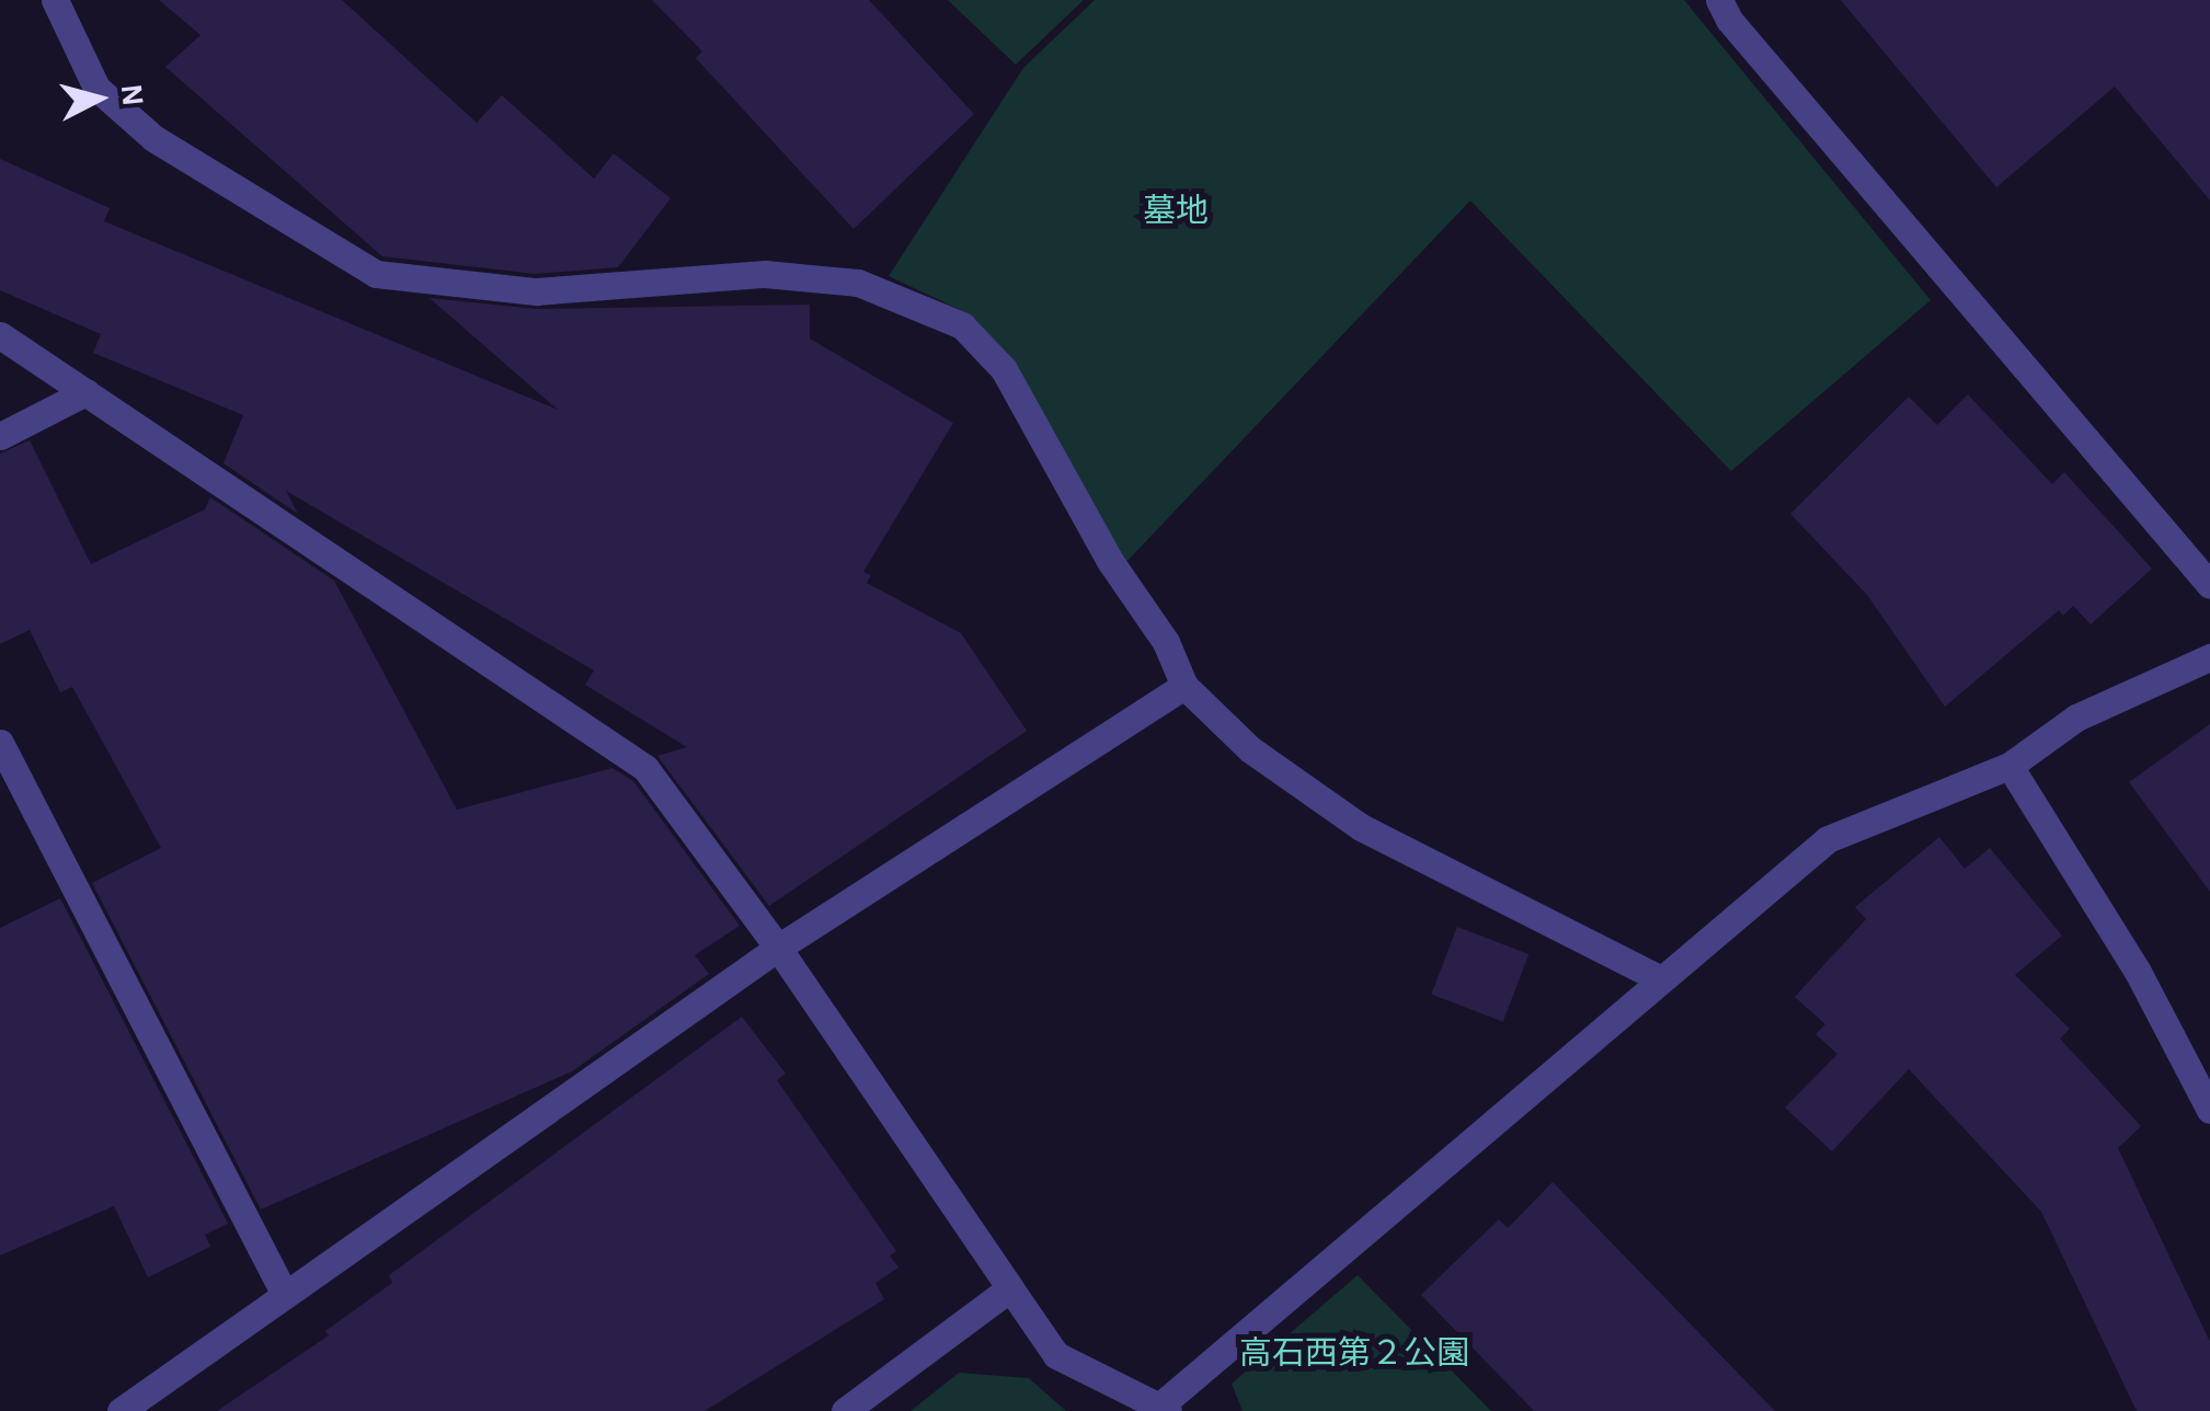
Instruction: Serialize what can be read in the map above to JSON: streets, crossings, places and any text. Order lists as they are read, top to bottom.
{
  "parks": ["墓地", "高石西第２公園"],
  "north": "right"
}
